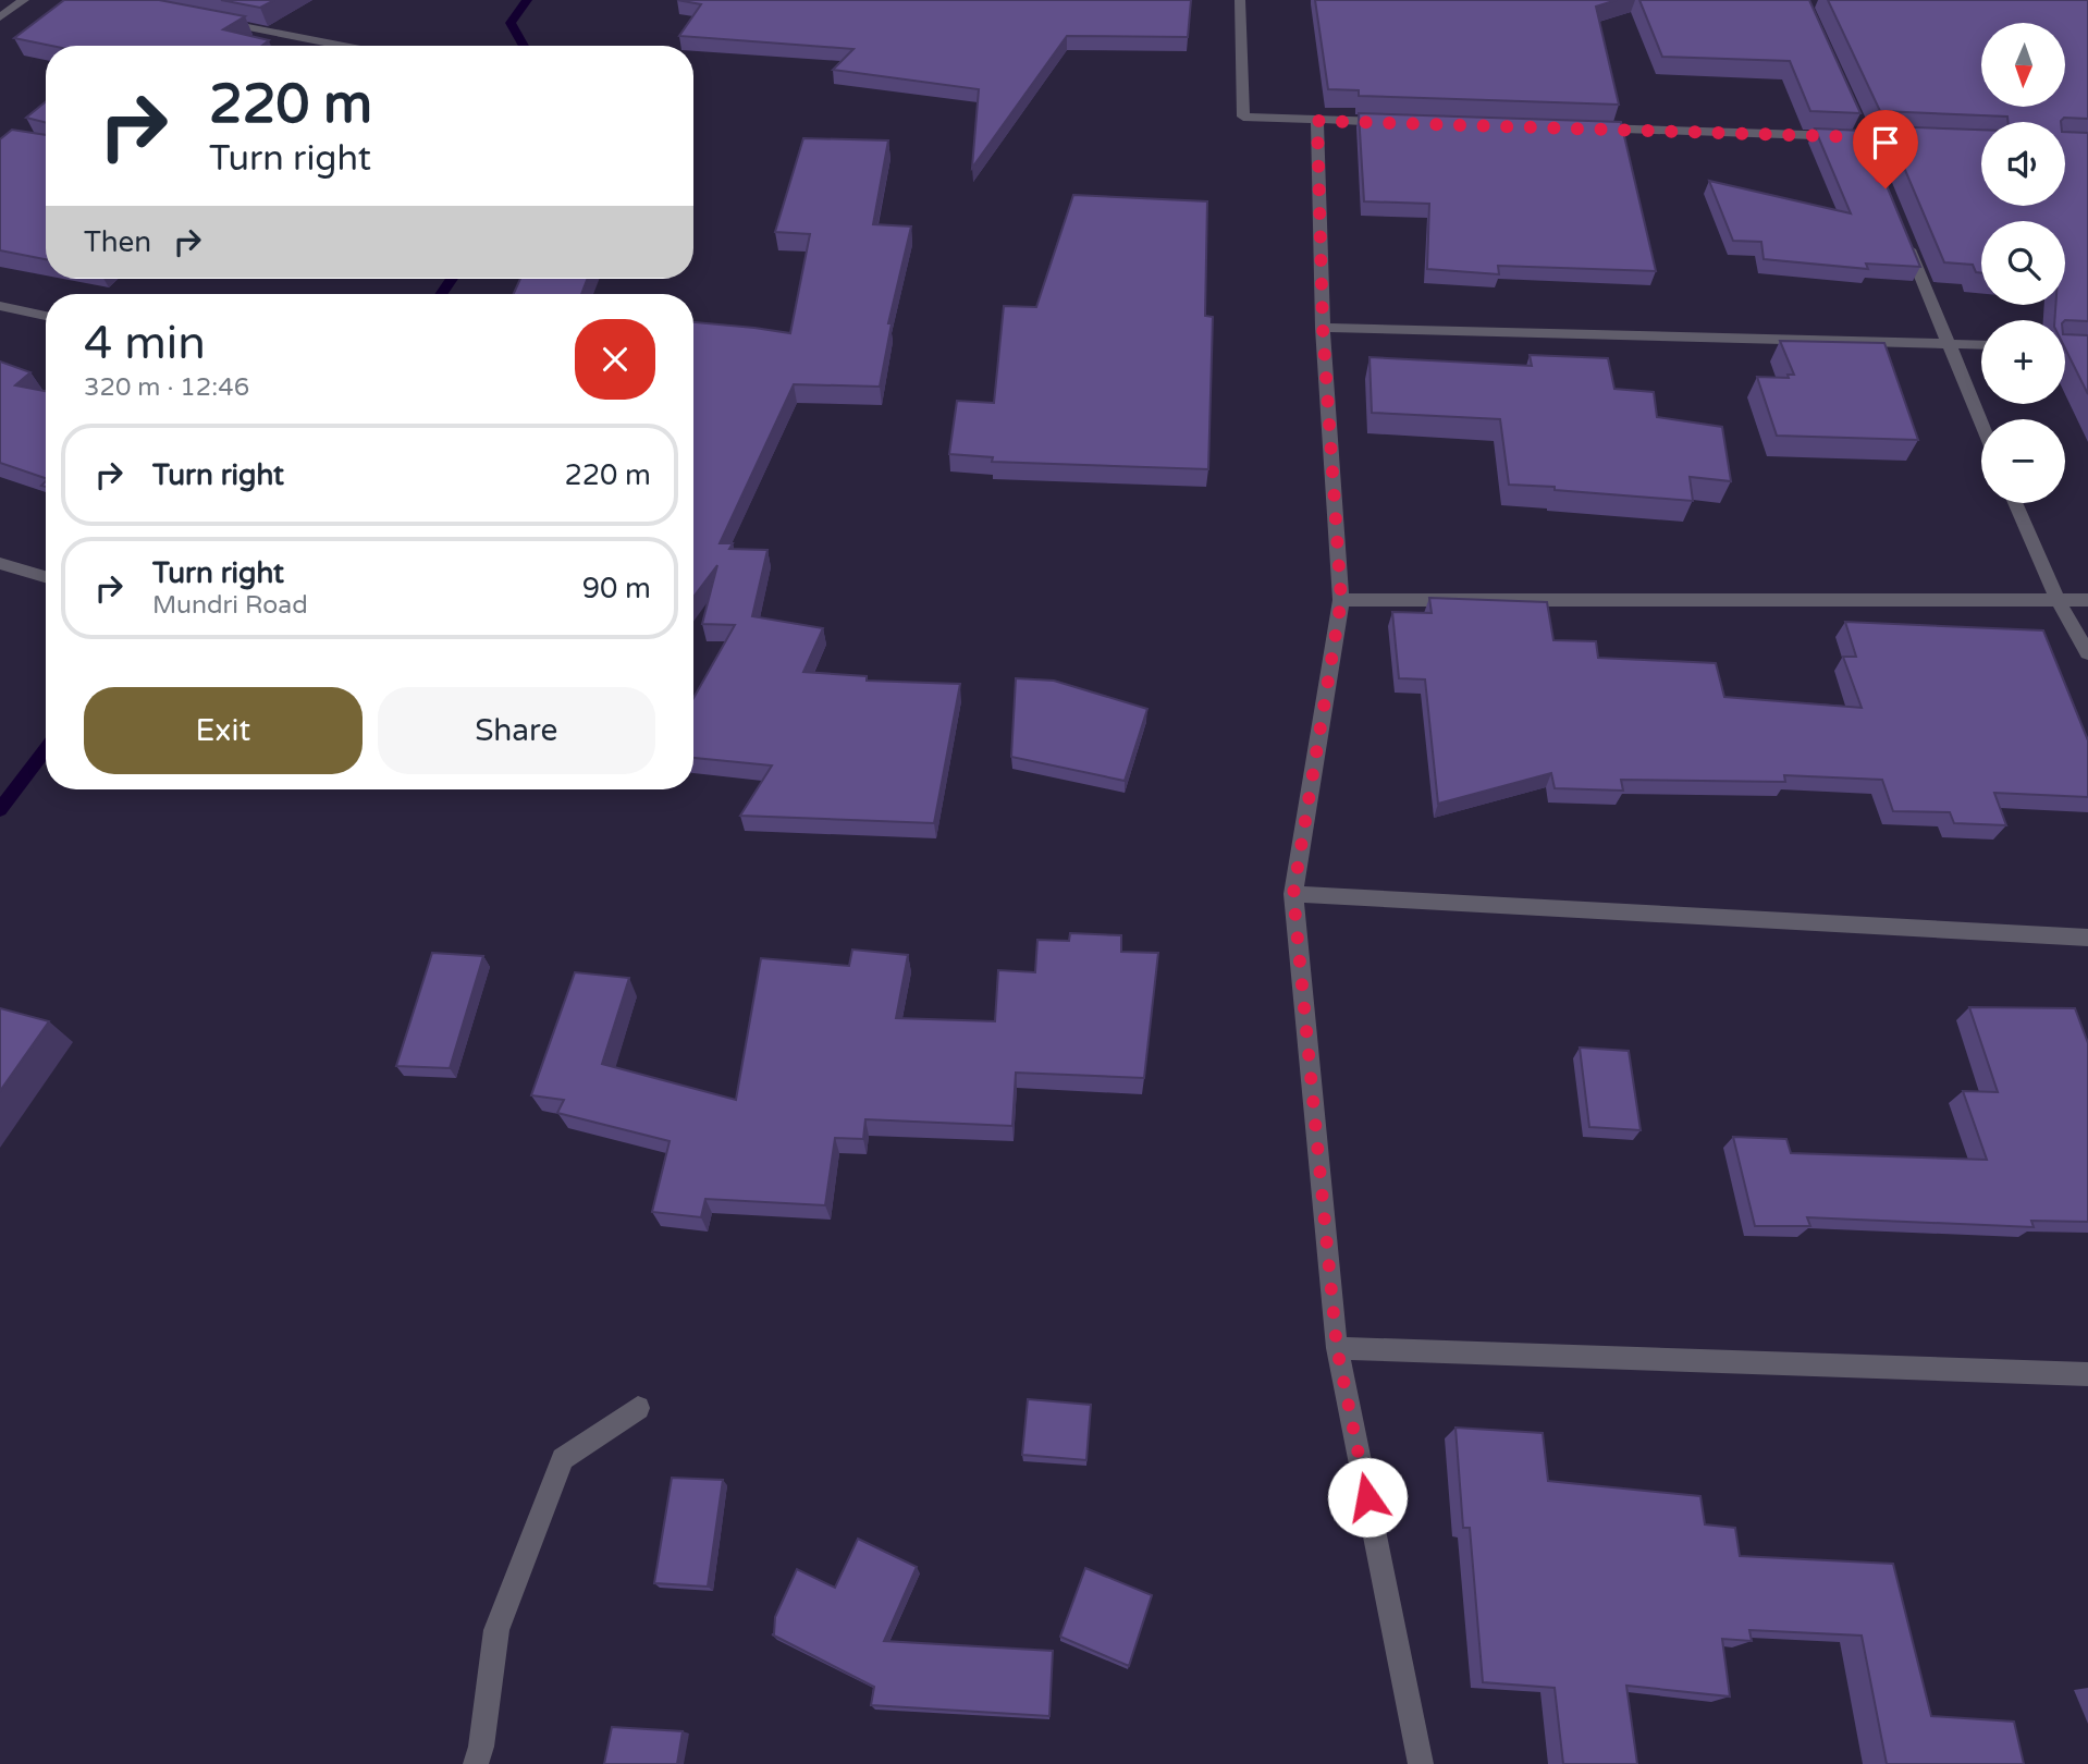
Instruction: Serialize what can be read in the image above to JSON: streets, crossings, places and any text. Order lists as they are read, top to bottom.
{
  "north": "bottom",
  "page": {
    "map_buttons": ["+", "−"],
    "turn": ["220 m", "Turn right"],
    "then": "Then",
    "heading": ["4 min", "320 m · 12:46"],
    "list": [
      {
        "name": "Turn right",
        "value": "220 m"
      },
      {
        "name": "Turn right",
        "note": "Mundri Road",
        "value": "90 m"
      }
    ],
    "buttons": ["Exit", "Share"]
  }
}
